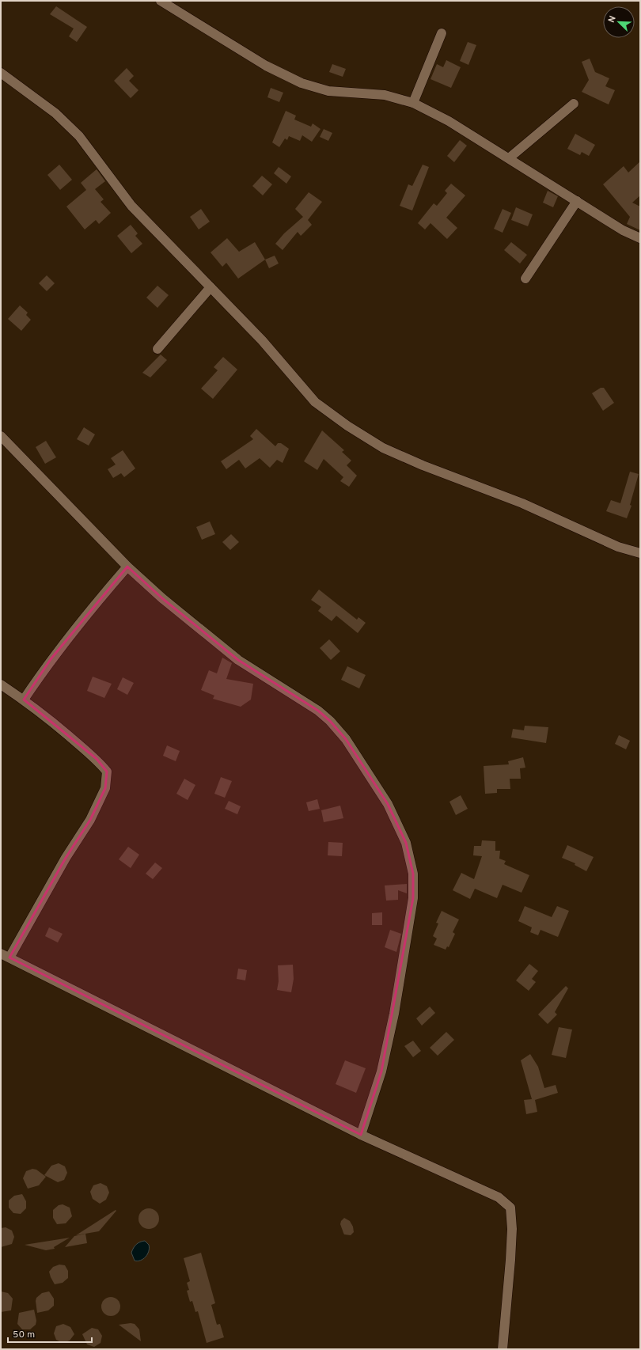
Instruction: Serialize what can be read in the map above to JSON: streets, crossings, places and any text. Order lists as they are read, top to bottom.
{
  "scale_bar": "50 m",
  "north": "top left"
}
